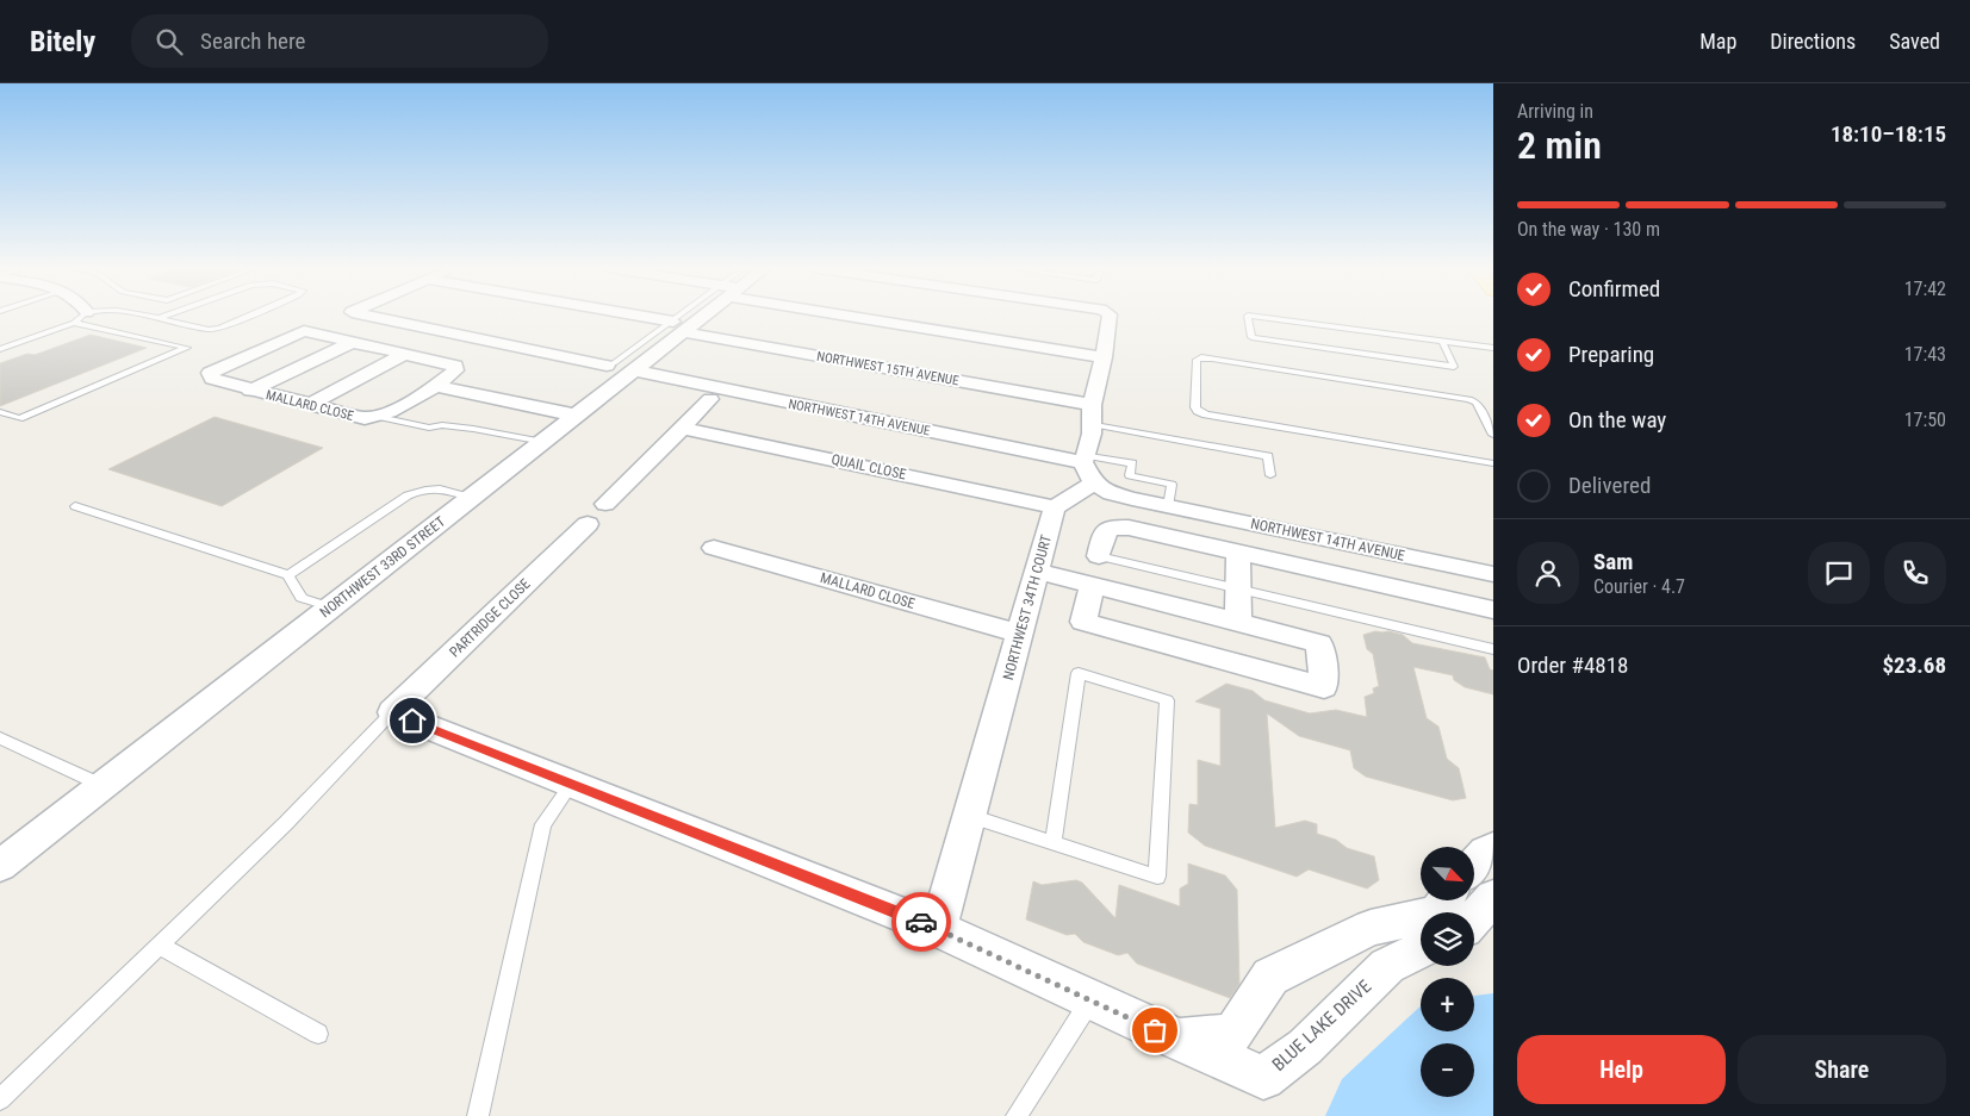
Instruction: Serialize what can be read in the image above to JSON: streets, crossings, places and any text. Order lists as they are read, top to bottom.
{
  "streets": {
    "street": [
      "NORTHWEST 15TH AVENUE",
      "MALLARD CLOSE",
      "NORTHWEST 14TH AVENUE",
      "QUAIL CLOSE",
      "NORTHWEST 33RD STREET",
      "NORTHWEST 34TH COURT",
      "PARTRIDGE CLOSE",
      "BLUE LAKE DRIVE"
    ]
  },
  "crossings": [
    ["NORTHWEST 15TH AVENUE", "NORTHWEST 33RD STREET"],
    ["MALLARD CLOSE", "NORTHWEST 34TH COURT"],
    ["NORTHWEST 14TH AVENUE", "NORTHWEST 33RD STREET"],
    ["QUAIL CLOSE", "NORTHWEST 34TH COURT"],
    ["NORTHWEST 34TH COURT", "BLUE LAKE DRIVE"],
    ["PARTRIDGE CLOSE", "BLUE LAKE DRIVE"]
  ],
  "north": "bottom right",
  "page": {
    "header": "Bitely",
    "search": "Search here",
    "nav": ["Map", "Directions", "Saved"],
    "heading": ["2 min", "Arriving in", "18:10–18:15"],
    "panel": [
      "Sam",
      "Courier · 4.7",
      "Order #4818",
      "$23.68"
    ],
    "bar": "On the way · 130 m",
    "list": [
      ["Confirmed", "17:42"],
      ["Preparing", "17:43"],
      ["On the way", "17:50"],
      "Delivered"
    ],
    "map_buttons": ["+", "−"],
    "buttons": ["Help", "Share"]
  }
}
